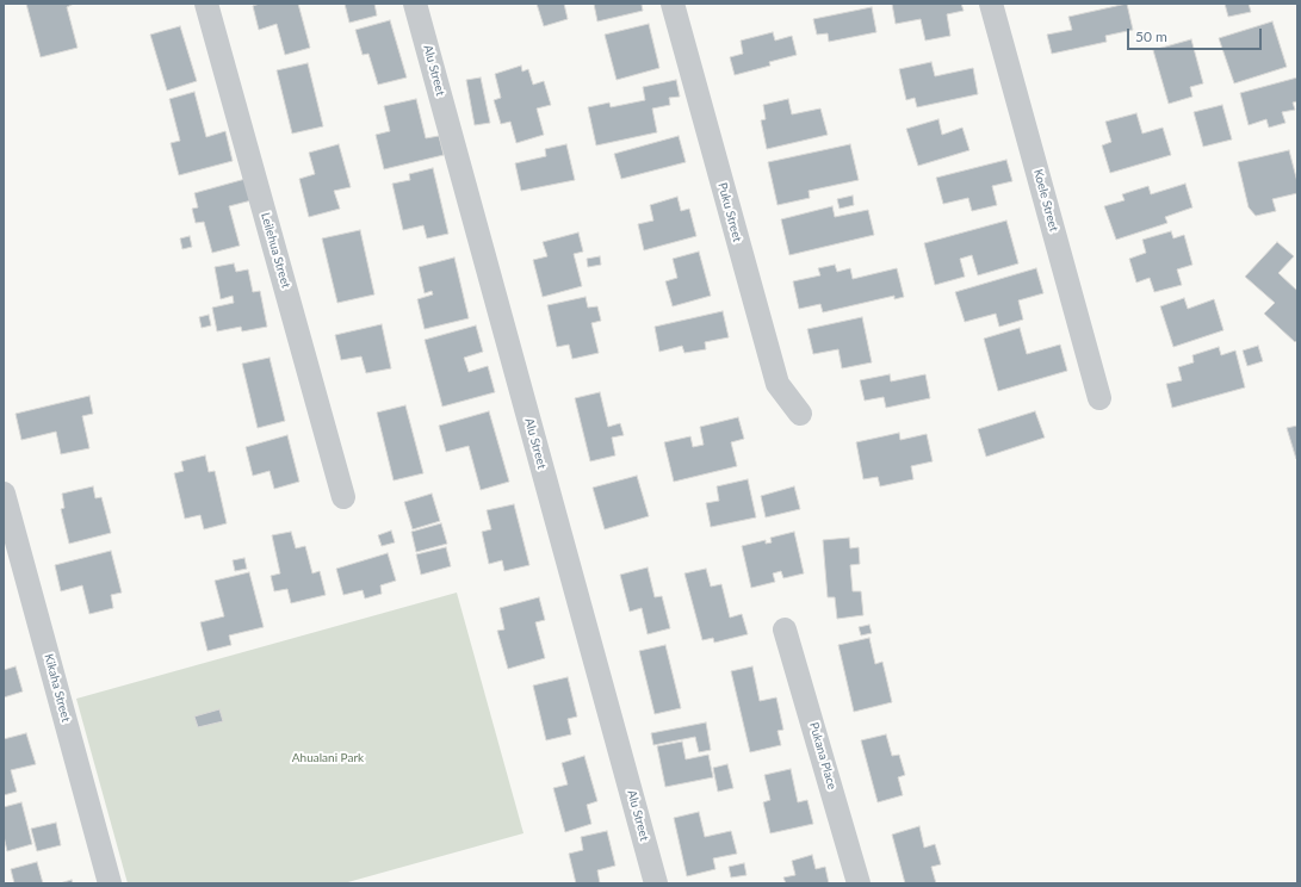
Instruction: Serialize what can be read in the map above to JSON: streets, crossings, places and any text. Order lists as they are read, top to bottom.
{
  "streets": {
    "street": [
      "Alu Street",
      "Koele Street",
      "Puku Street",
      "Leilehua Street",
      "Kikaha Street",
      "Pukana Place"
    ]
  },
  "parks": ["Ahualani Park"],
  "scale_bar": "50 m"
}
